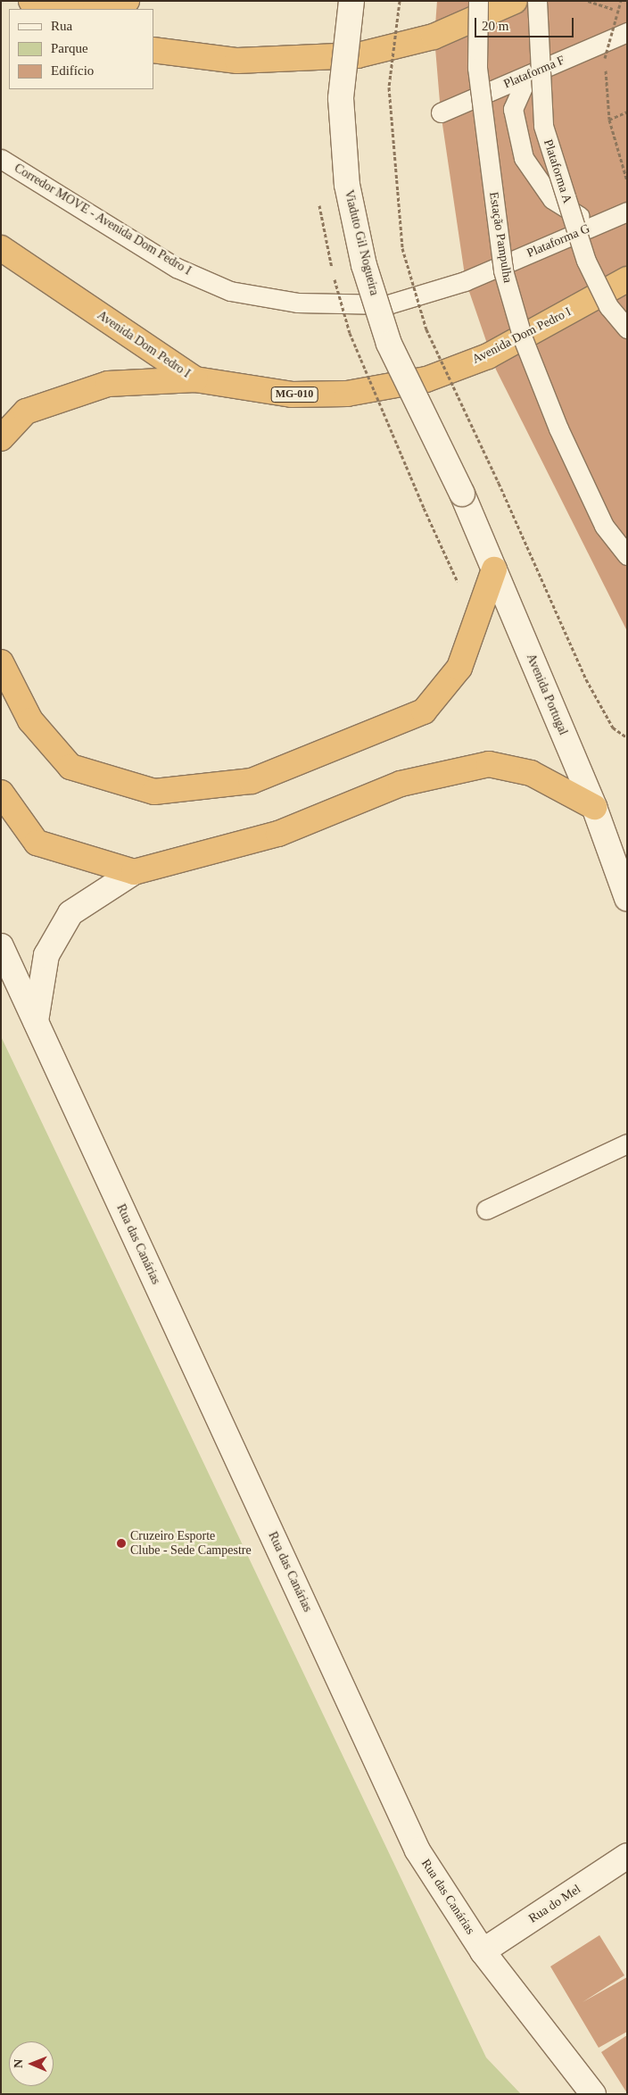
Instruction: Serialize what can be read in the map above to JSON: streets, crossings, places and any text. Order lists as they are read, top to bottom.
{
  "streets": {
    "highway": ["Avenida Dom Pedro I", "MG-010"],
    "street": [
      "Viaduto Gil Nogueira",
      "Avenida Portugal",
      "Rua das Canárias",
      "Rua do Mel"
    ],
    "lane": [
      "Plataforma F",
      "Plataforma A",
      "Corredor MOVE - Avenida Dom Pedro I",
      "Estação Pampulha",
      "Plataforma G"
    ]
  },
  "crossings": [
    ["Corredor MOVE - Avenida Dom Pedro I", "Plataforma G"],
    ["Viaduto Gil Nogueira", "Avenida Portugal"],
    ["Rua das Canárias", "Rua do Mel"]
  ],
  "places": ["Cruzeiro Esporte Clube - Sede Campestre"],
  "legend": ["Rua", "Parque", "Edifício"],
  "scale_bar": "20 m",
  "north": "left"
}
